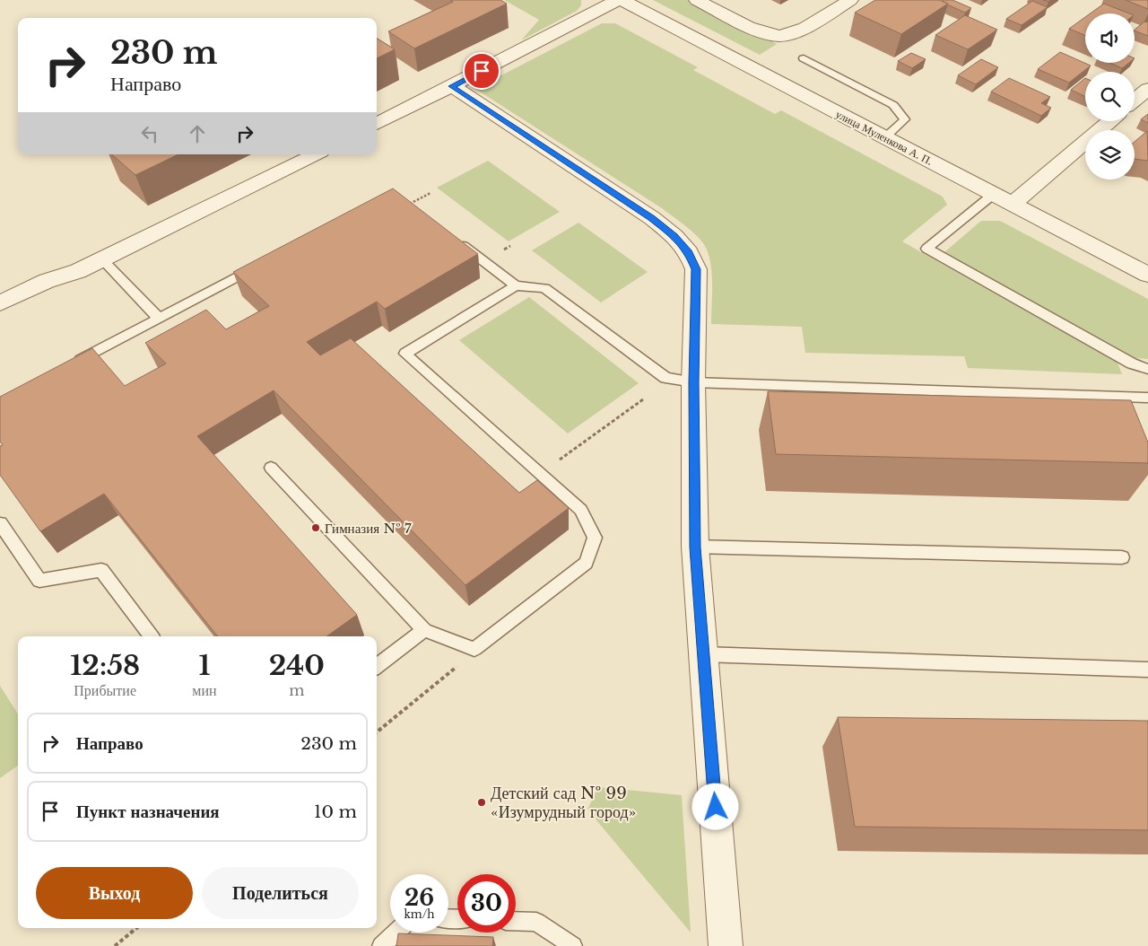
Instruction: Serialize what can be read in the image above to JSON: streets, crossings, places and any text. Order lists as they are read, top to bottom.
{
  "streets": {
    "street": ["улица Муленкова А. П."]
  },
  "places": ["Гимназия № 7", "Детский сад № 99 «Изумрудный город»"],
  "page": {
    "turn": ["230 m", "Направо"],
    "eta": [
      "12:58",
      "Прибытие",
      "1",
      "мин",
      "240",
      "m"
    ],
    "list": [
      {
        "name": "Направо",
        "value": "230 m"
      },
      {
        "name": "Пункт назначения",
        "value": "10 m"
      }
    ],
    "buttons": ["Выход", "Поделиться"],
    "speed": "26 km/h",
    "limit": "30"
  }
}
